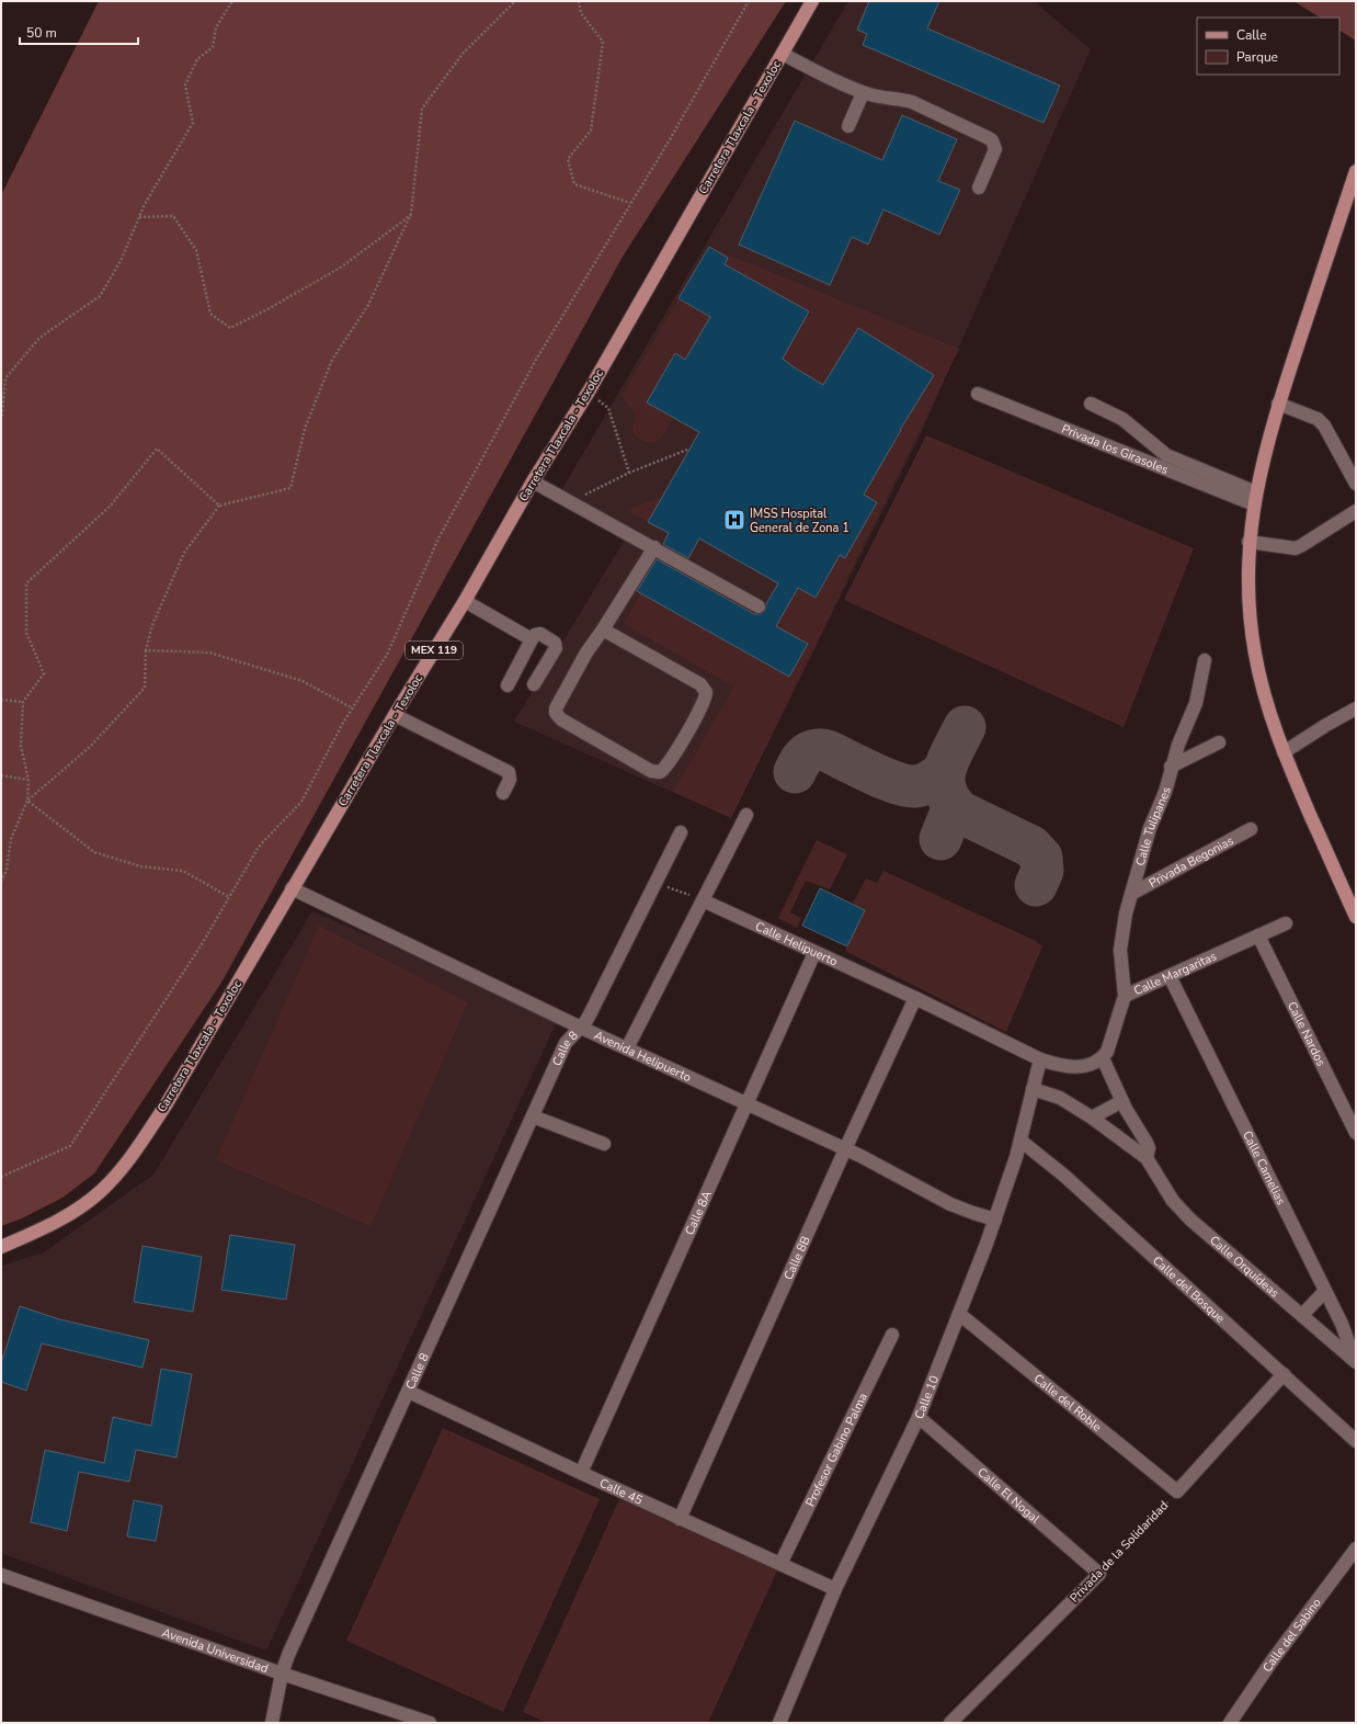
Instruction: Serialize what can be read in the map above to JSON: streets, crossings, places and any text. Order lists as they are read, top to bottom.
{
  "streets": {
    "main road": ["Carretera Tlaxcala - Texoloc", "MEX 119"],
    "street": [
      "Privada los Girasoles",
      "Calle Tulipanes",
      "Privada Begonias",
      "Calle Helipuerto",
      "Calle Margaritas",
      "Calle Nardos",
      "Calle 8",
      "Avenida Helipuerto",
      "Calle Camelias",
      "Calle 8A",
      "Calle 8B",
      "Calle Orquídeas",
      "Calle del Bosque",
      "Calle 10",
      "Calle del Roble",
      "Profesor Gabino Palma",
      "Calle 45",
      "Calle El Nogal",
      "Privada de la Solidaridad",
      "Calle del Sabino",
      "Avenida Universidad"
    ]
  },
  "crossings": [
    ["Carretera Tlaxcala - Texoloc", "Avenida Helipuerto"],
    ["Calle Tulipanes", "Privada Begonias"],
    ["Calle Tulipanes", "Calle Margaritas"],
    ["Calle Helipuerto", "Calle 8A"],
    ["Calle Helipuerto", "Calle 8B"],
    ["Calle Helipuerto", "Calle 10"],
    ["Calle Margaritas", "Calle Nardos"],
    ["Calle Margaritas", "Calle Camelias"],
    ["Calle Margaritas", "Calle Orquídeas"],
    ["Calle 8", "Avenida Helipuerto"],
    ["Calle 8", "Calle 45"],
    ["Calle 8", "Avenida Universidad"],
    ["Avenida Helipuerto", "Calle 8A"],
    ["Avenida Helipuerto", "Calle 8B"],
    ["Avenida Helipuerto", "Calle 10"],
    ["Calle Camelias", "Calle Orquídeas"],
    ["Calle 8A", "Calle 45"],
    ["Calle 8B", "Calle 45"],
    ["Calle Orquídeas", "Calle 10"],
    ["Calle del Bosque", "Calle 10"],
    ["Calle del Bosque", "Privada de la Solidaridad"],
    ["Calle 10", "Calle del Roble"],
    ["Calle 10", "Calle 45"],
    ["Calle 10", "Calle El Nogal"],
    ["Calle del Roble", "Privada de la Solidaridad"],
    ["Profesor Gabino Palma", "Calle 45"],
    ["Calle El Nogal", "Privada de la Solidaridad"]
  ],
  "places": {
    "hospital": ["IMSS Hospital General de Zona 1"]
  },
  "legend": ["Calle", "Parque"],
  "scale_bar": "50 m"
}
